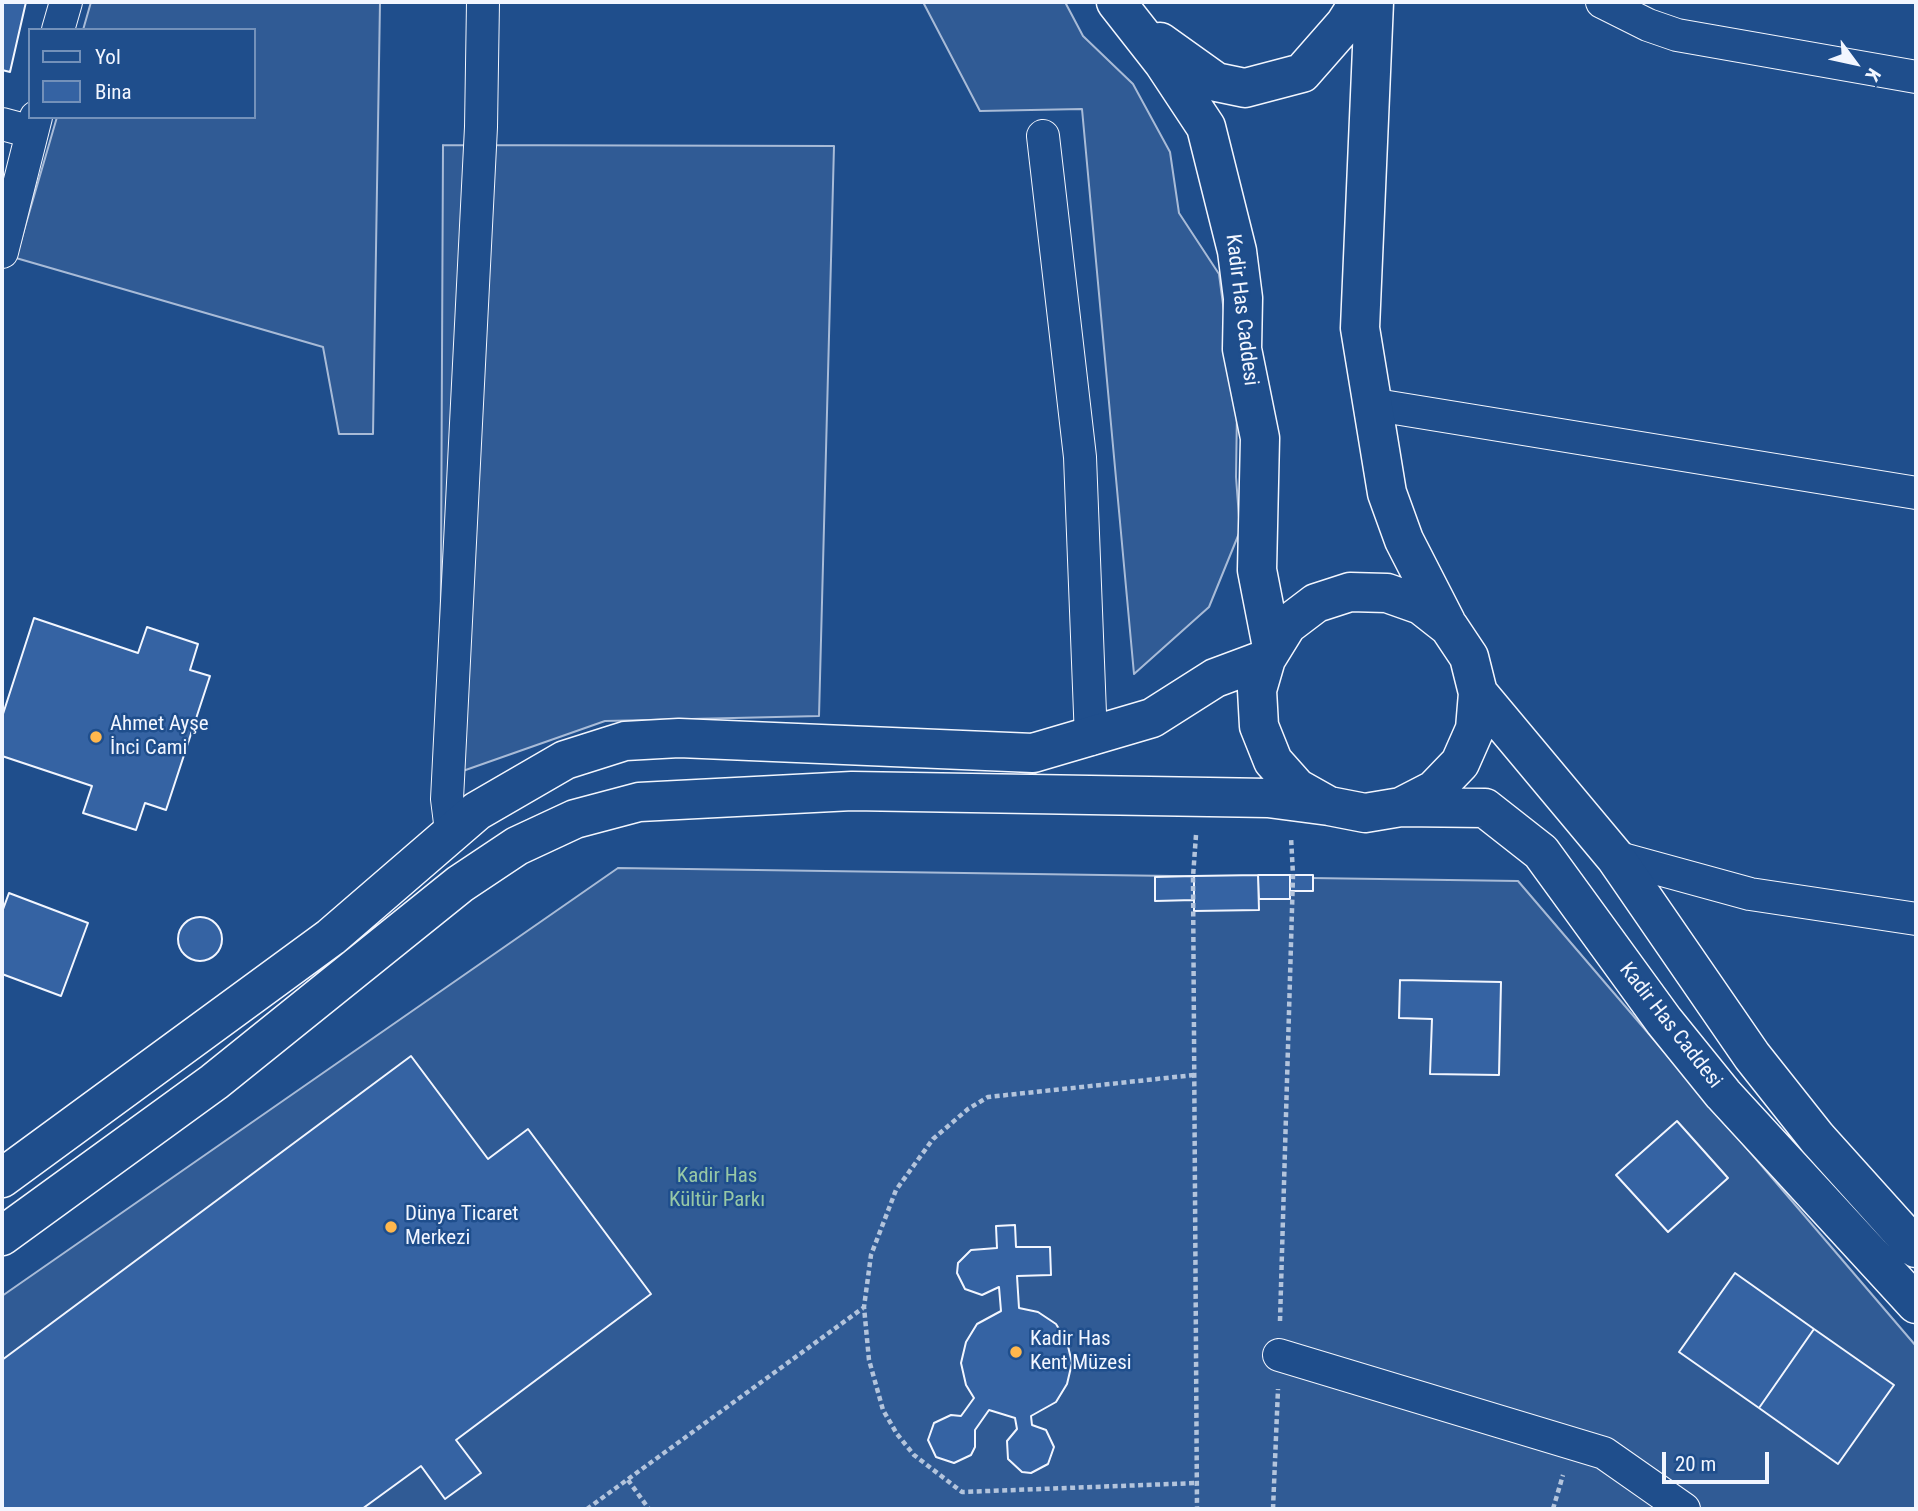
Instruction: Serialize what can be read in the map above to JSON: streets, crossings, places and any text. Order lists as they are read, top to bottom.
{
  "streets": {
    "street": ["Kadir Has Caddesi"]
  },
  "parks": ["Kadir Has Kültür Parkı"],
  "places": ["Ahmet Ayşe İnci Cami", "Dünya Ticaret Merkezi", "Kadir Has Kent Müzesi"],
  "legend": ["Yol", "Bina"],
  "scale_bar": "20 m",
  "north": "bottom right"
}
